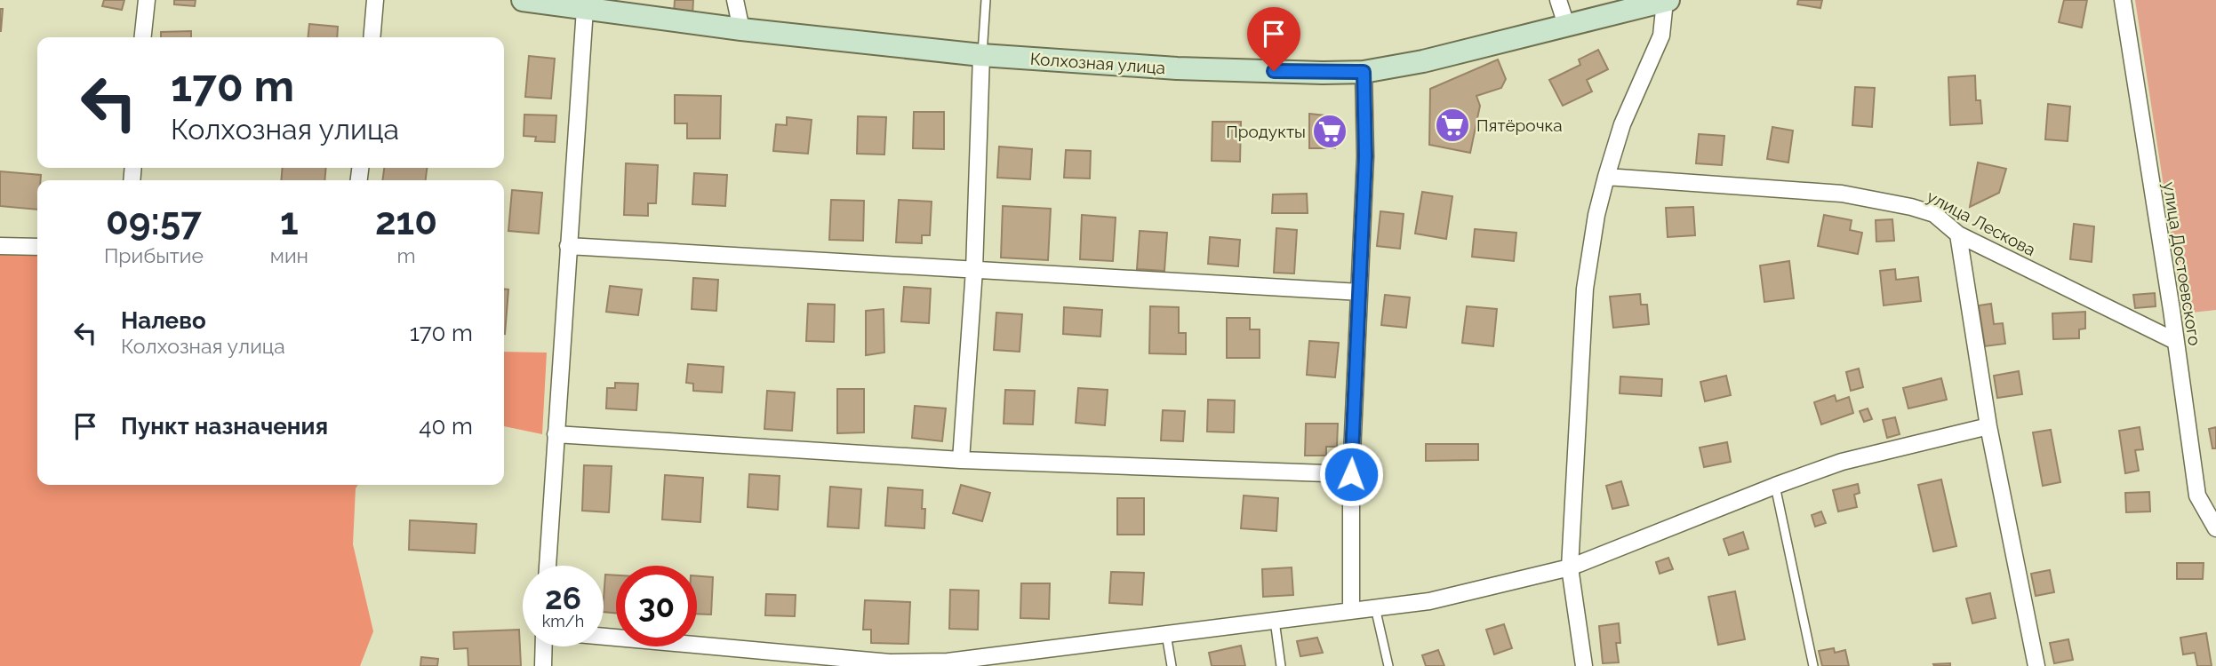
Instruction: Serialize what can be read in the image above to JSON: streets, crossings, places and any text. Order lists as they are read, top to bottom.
{
  "streets": {
    "main road": ["Колхозная улица"],
    "street": ["улица Лескова", "улица Достоевского"]
  },
  "crossings": [
    ["улица Лескова", "улица Достоевского"]
  ],
  "places": {
    "supermarket": ["Пятёрочка", "Продукты"]
  },
  "page": {
    "turn": ["170 m", "Колхозная улица"],
    "eta": [
      "09:57",
      "Прибытие",
      "1",
      "мин",
      "210",
      "m"
    ],
    "list": [
      {
        "name": "Налево",
        "note": "Колхозная улица",
        "value": "170 m"
      },
      {
        "name": "Пункт назначения",
        "value": "40 m"
      }
    ],
    "speed": "26 km/h",
    "limit": "30"
  }
}
